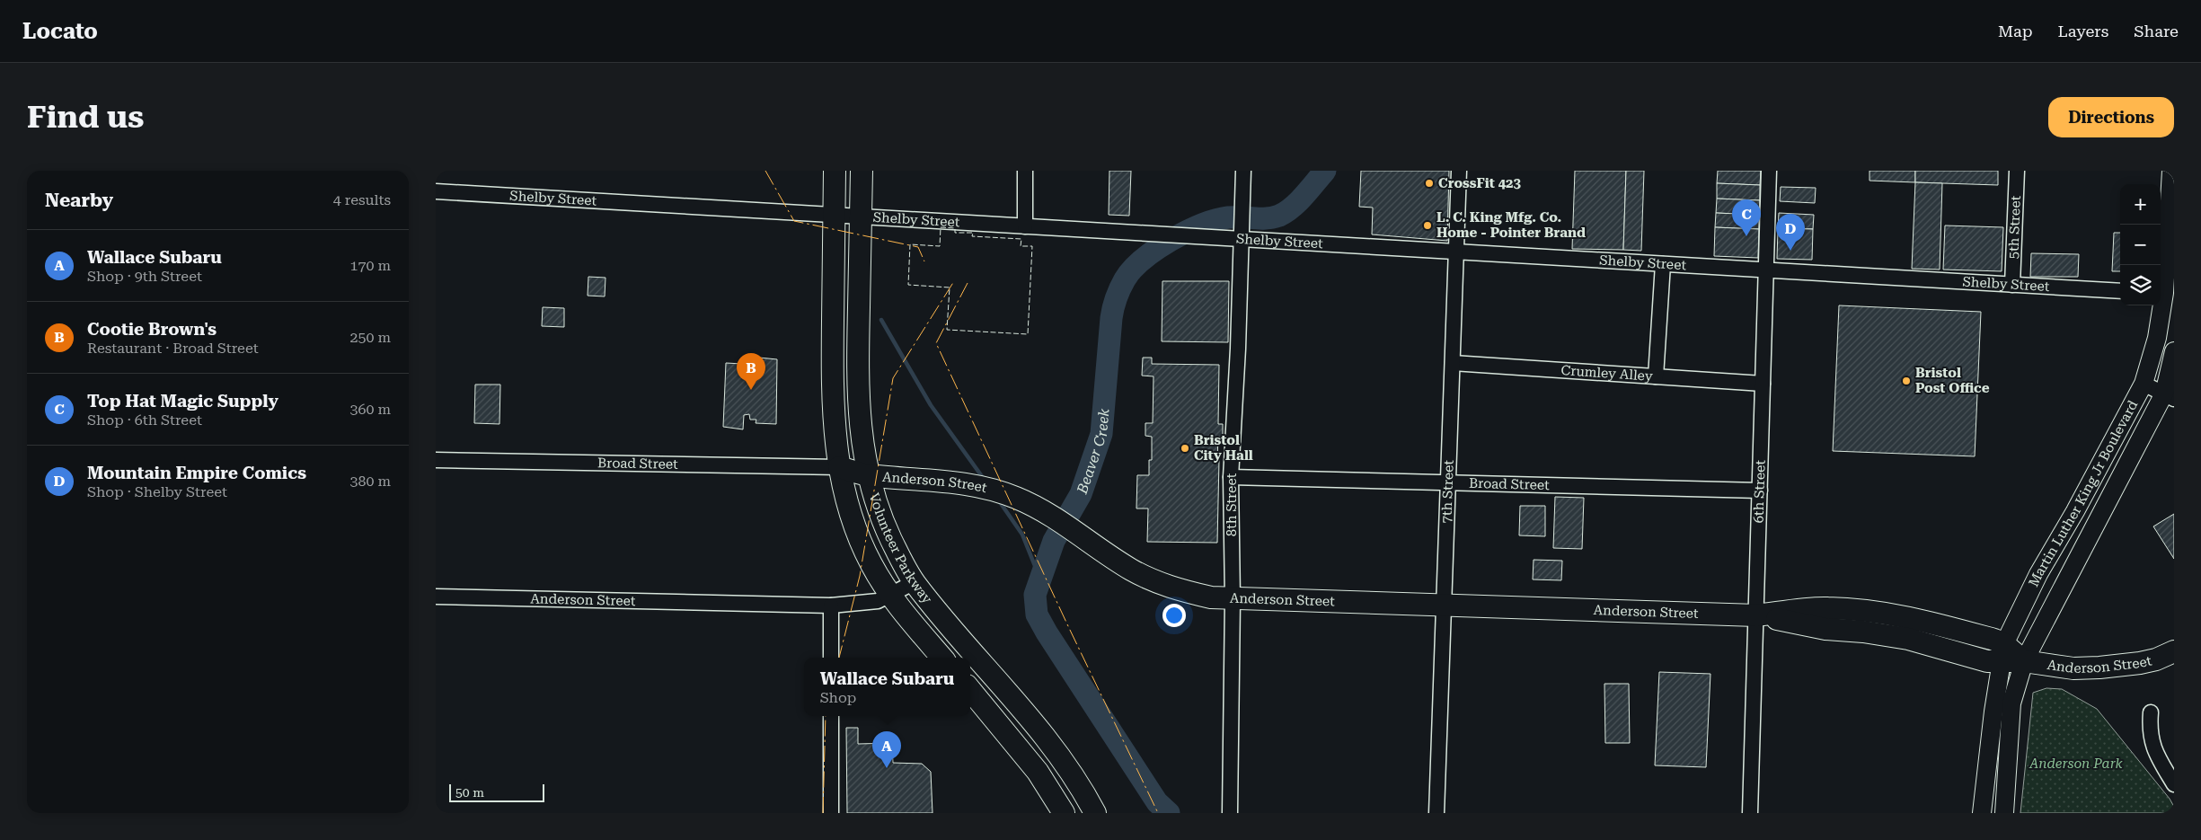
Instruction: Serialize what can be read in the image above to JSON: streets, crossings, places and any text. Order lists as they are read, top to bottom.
{
  "streets": {
    "highway": ["Anderson Street", "Volunteer Parkway"],
    "main road": ["Martin Luther King Jr Boulevard"],
    "street": [
      "Shelby Street",
      "5th Street",
      "Crumley Alley",
      "Broad Street",
      "7th Street",
      "6th Street",
      "8th Street"
    ]
  },
  "crossings": [
    ["Shelby Street", "5th Street"],
    ["Shelby Street", "7th Street"],
    ["Shelby Street", "6th Street"],
    ["Shelby Street", "8th Street"],
    ["Shelby Street", "Volunteer Parkway"],
    ["Crumley Alley", "7th Street"],
    ["Crumley Alley", "6th Street"],
    ["Broad Street", "Anderson Street"],
    ["Broad Street", "7th Street"],
    ["Broad Street", "6th Street"],
    ["Broad Street", "8th Street"],
    ["Broad Street", "Volunteer Parkway"],
    ["Anderson Street", "7th Street"],
    ["Anderson Street", "6th Street"],
    ["Anderson Street", "Martin Luther King Jr Boulevard"],
    ["Anderson Street", "8th Street"],
    ["Anderson Street", "Volunteer Parkway"]
  ],
  "water": ["Beaver Creek"],
  "parks": ["Anderson Park"],
  "places": [
    "CrossFit 423",
    "L. C. King Mfg. Co. Home - Pointer Brand",
    "Bristol Post Office",
    "Bristol City Hall"
  ],
  "scale_bar": "50 m",
  "page": {
    "header": "Locato",
    "nav": ["Map", "Layers", "Share"],
    "buttons": "Directions",
    "title": "Find us",
    "heading": ["Nearby", "4 results"],
    "map_buttons": ["+", "−"],
    "pins": [
      "C",
      "D",
      "B",
      "A"
    ],
    "list": [
      {
        "mark": "A",
        "name": "Wallace Subaru",
        "note": "Shop · 9th Street",
        "value": "170 m"
      },
      {
        "mark": "B",
        "name": "Cootie Brown's",
        "note": "Restaurant · Broad Street",
        "value": "250 m"
      },
      {
        "mark": "C",
        "name": "Top Hat Magic Supply",
        "note": "Shop · 6th Street",
        "value": "360 m"
      },
      {
        "mark": "D",
        "name": "Mountain Empire Comics",
        "note": "Shop · Shelby Street",
        "value": "380 m"
      }
    ],
    "popup": ["Wallace Subaru", "Shop"],
    "scale": "50 m"
  }
}
